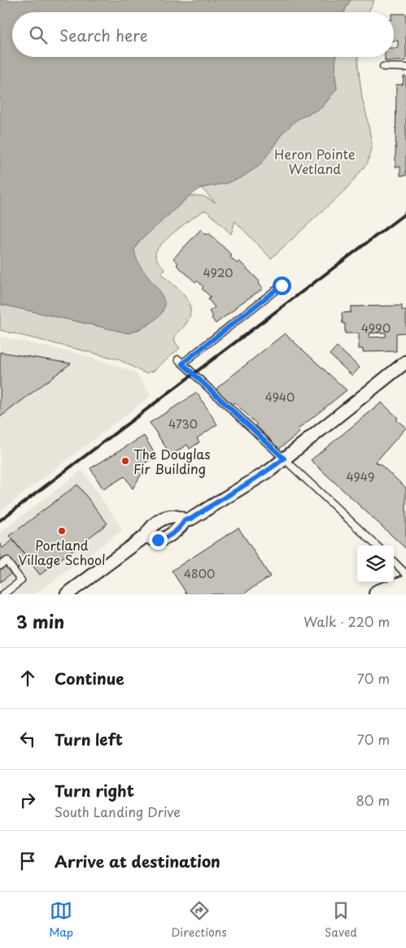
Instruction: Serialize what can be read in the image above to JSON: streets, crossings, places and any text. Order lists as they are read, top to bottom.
{
  "parks": ["Heron Pointe Wetland"],
  "places": ["The Douglas Fir Building", "Portland Village School"],
  "house_numbers": [
    "4920",
    "4990",
    "4940",
    "4730",
    "4949",
    "4800"
  ],
  "page": {
    "search": "Search here",
    "heading": ["3 min", "Walk · 220 m"],
    "list": [
      ["Continue", "70 m"],
      ["Turn left", "70 m"],
      ["Turn right", "South Landing Drive", "80 m"],
      "Arrive at destination"
    ],
    "nav": ["Map", "Directions", "Saved"]
  }
}
